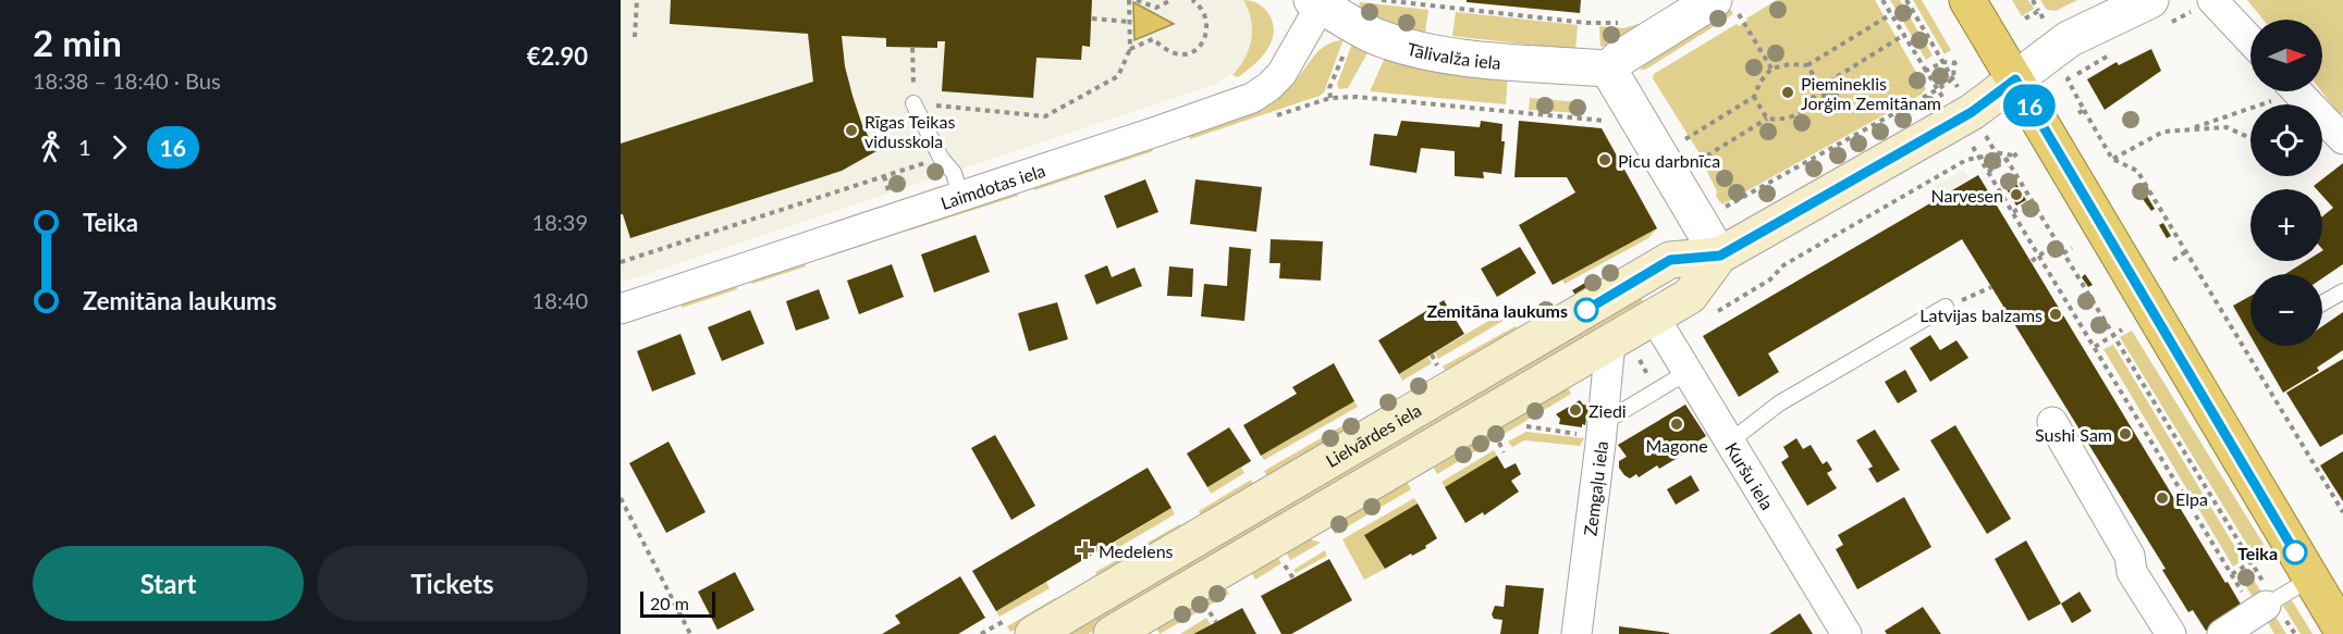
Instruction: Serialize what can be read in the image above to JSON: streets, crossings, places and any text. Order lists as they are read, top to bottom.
{
  "streets": {
    "main road": ["Lielvārdes iela"],
    "street": [
      "Tālivalža iela",
      "Laimdotas iela",
      "Kuršu iela",
      "Zemgaļu iela"
    ]
  },
  "crossings": [
    ["Tālivalža iela", "Laimdotas iela"],
    ["Lielvārdes iela", "Kuršu iela"],
    ["Lielvārdes iela", "Zemgaļu iela"]
  ],
  "places": {
    "other": [
      "Piemineklis Jorģim Zemitānam",
      "Rīgas Teikas vidusskola",
      "Picu darbnīca",
      "Narvesen",
      "Zemitāna laukums",
      "Latvijas balzams",
      "Ziedi",
      "Magone",
      "Sushi Sam",
      "Elpa",
      "Teika"
    ],
    "health": ["Medelens"]
  },
  "lines": ["bus line 16"],
  "scale_bar": "20 m",
  "north": "right",
  "page": {
    "heading": ["2 min", "18:38 – 18:40 · Bus", "€2.90"],
    "on_map": "16",
    "map_buttons": ["+", "−"],
    "legs": ["1", "16"],
    "list": [
      {
        "name": "Teika",
        "value": "18:39"
      },
      {
        "name": "Zemitāna laukums",
        "value": "18:40"
      }
    ],
    "buttons": ["Start", "Tickets"],
    "scale": "20 m"
  }
}
